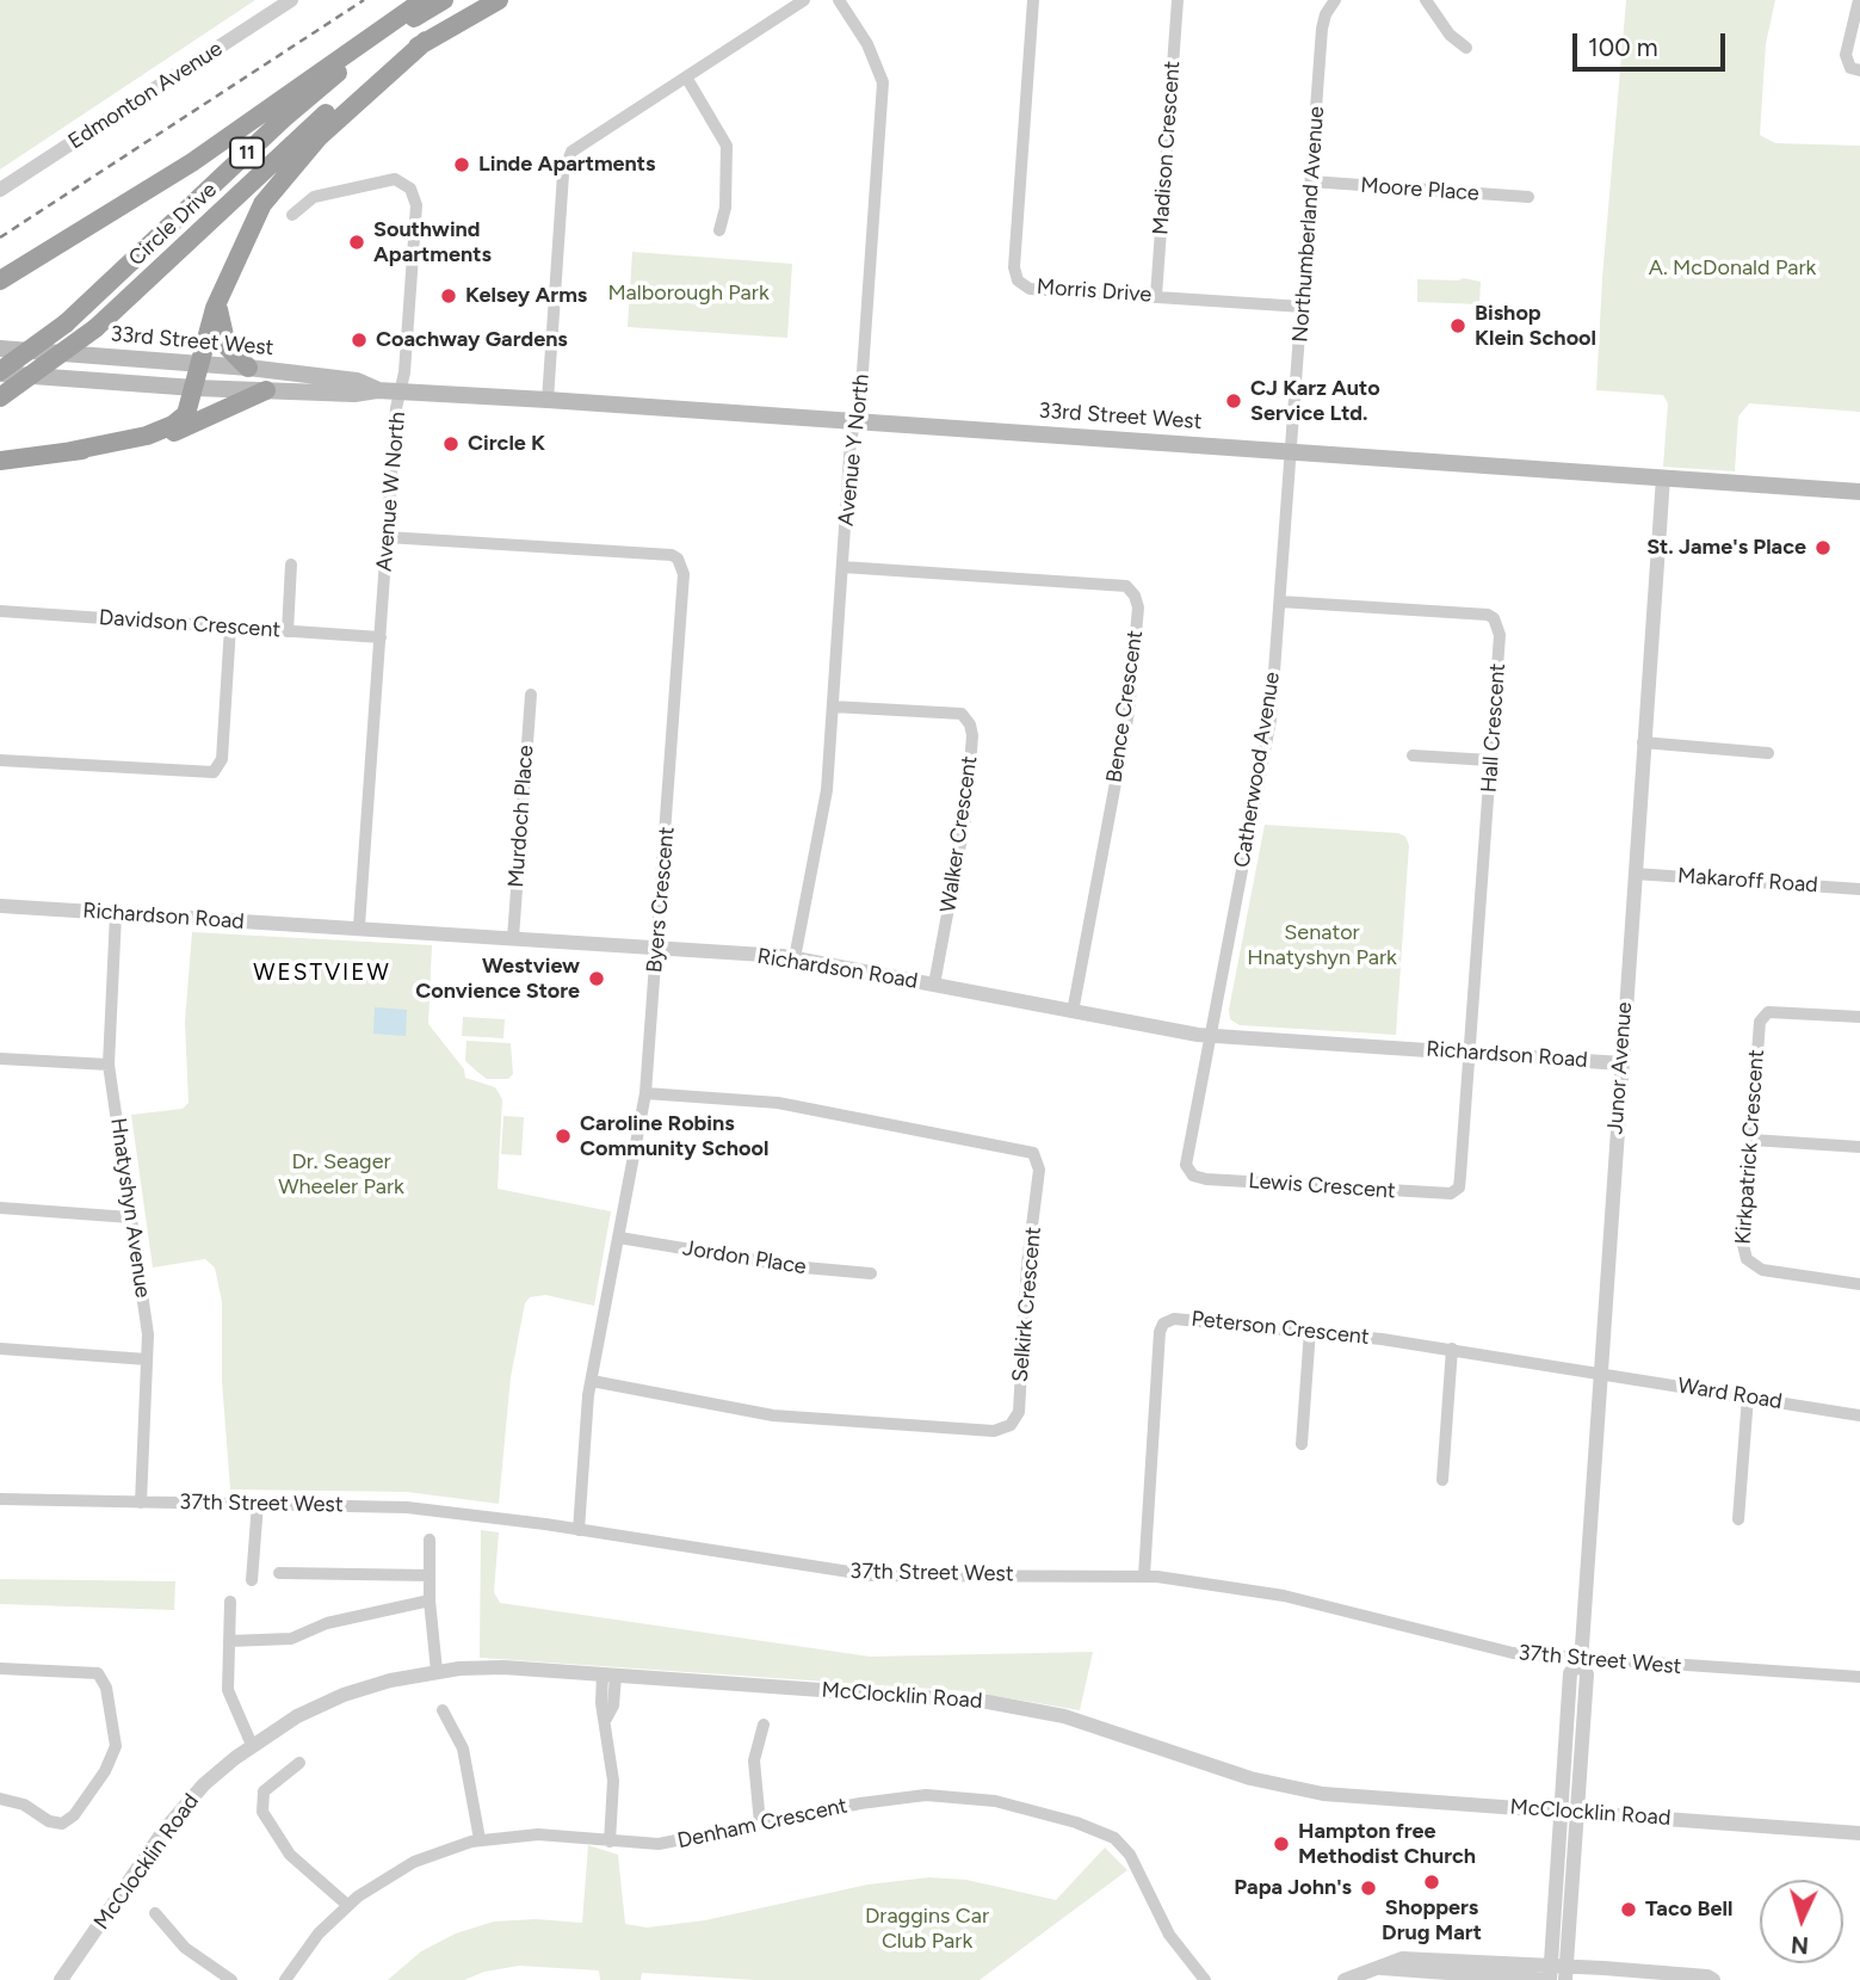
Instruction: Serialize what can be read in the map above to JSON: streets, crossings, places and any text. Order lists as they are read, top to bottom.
{
  "streets": {
    "highway": ["11", "Circle Drive"],
    "main road": ["33rd Street West"],
    "street": [
      "Edmonton Avenue",
      "Madison Crescent",
      "Moore Place",
      "Northumberland Avenue",
      "Morris Drive",
      "Avenue Y North",
      "Avenue W North",
      "Davidson Crescent",
      "Bence Crescent",
      "Hall Crescent",
      "Catherwood Avenue",
      "Murdoch Place",
      "Walker Crescent",
      "Makaroff Road",
      "Byers Crescent",
      "Richardson Road",
      "Junor Avenue",
      "Kirkpatrick Crescent",
      "Lewis Crescent",
      "Hnatyshyn Avenue",
      "Jordon Place",
      "Selkirk Crescent",
      "Peterson Crescent",
      "Ward Road",
      "37th Street West",
      "McClocklin Road",
      "Denham Crescent"
    ]
  },
  "crossings": [
    ["Madison Crescent", "Morris Drive"],
    ["Moore Place", "Northumberland Avenue"],
    ["Circle Drive", "33rd Street West"],
    ["Northumberland Avenue", "Morris Drive"],
    ["Northumberland Avenue", "33rd Street West"],
    ["Northumberland Avenue", "Catherwood Avenue"],
    ["33rd Street West", "Avenue Y North"],
    ["33rd Street West", "Avenue W North"],
    ["33rd Street West", "Catherwood Avenue"],
    ["33rd Street West", "Junor Avenue"],
    ["Avenue Y North", "Bence Crescent"],
    ["Avenue Y North", "Walker Crescent"],
    ["Avenue Y North", "Richardson Road"],
    ["Avenue W North", "Davidson Crescent"],
    ["Avenue W North", "Byers Crescent"],
    ["Avenue W North", "Richardson Road"],
    ["Bence Crescent", "Richardson Road"],
    ["Hall Crescent", "Catherwood Avenue"],
    ["Hall Crescent", "Richardson Road"],
    ["Hall Crescent", "Lewis Crescent"],
    ["Catherwood Avenue", "Richardson Road"],
    ["Catherwood Avenue", "Lewis Crescent"],
    ["Murdoch Place", "Richardson Road"],
    ["Walker Crescent", "Richardson Road"],
    ["Makaroff Road", "Junor Avenue"],
    ["Byers Crescent", "Richardson Road"],
    ["Byers Crescent", "Jordon Place"],
    ["Byers Crescent", "Selkirk Crescent"],
    ["Byers Crescent", "37th Street West"],
    ["Richardson Road", "Junor Avenue"],
    ["Richardson Road", "Lewis Crescent"],
    ["Richardson Road", "Hnatyshyn Avenue"],
    ["Junor Avenue", "Peterson Crescent"],
    ["Junor Avenue", "Ward Road"],
    ["Junor Avenue", "37th Street West"],
    ["Junor Avenue", "McClocklin Road"],
    ["Hnatyshyn Avenue", "37th Street West"],
    ["Peterson Crescent", "Ward Road"],
    ["Peterson Crescent", "37th Street West"]
  ],
  "districts": ["WESTVIEW"],
  "parks": [
    "A. McDonald Park",
    "Malborough Park",
    "Senator Hnatyshyn Park",
    "Dr. Seager Wheeler Park",
    "Draggins Car Club Park"
  ],
  "places": [
    "Linde Apartments",
    "Southwind Apartments",
    "Kelsey Arms",
    "Bishop Klein School",
    "Coachway Gardens",
    "CJ Karz Auto Service Ltd.",
    "Circle K",
    "St. Jame's Place",
    "Westview Convience Store",
    "Caroline Robins Community School",
    "Hampton free Methodist Church",
    "Shoppers Drug Mart",
    "Papa John's",
    "Taco Bell"
  ],
  "scale_bar": "100 m",
  "north": "bottom"
}
